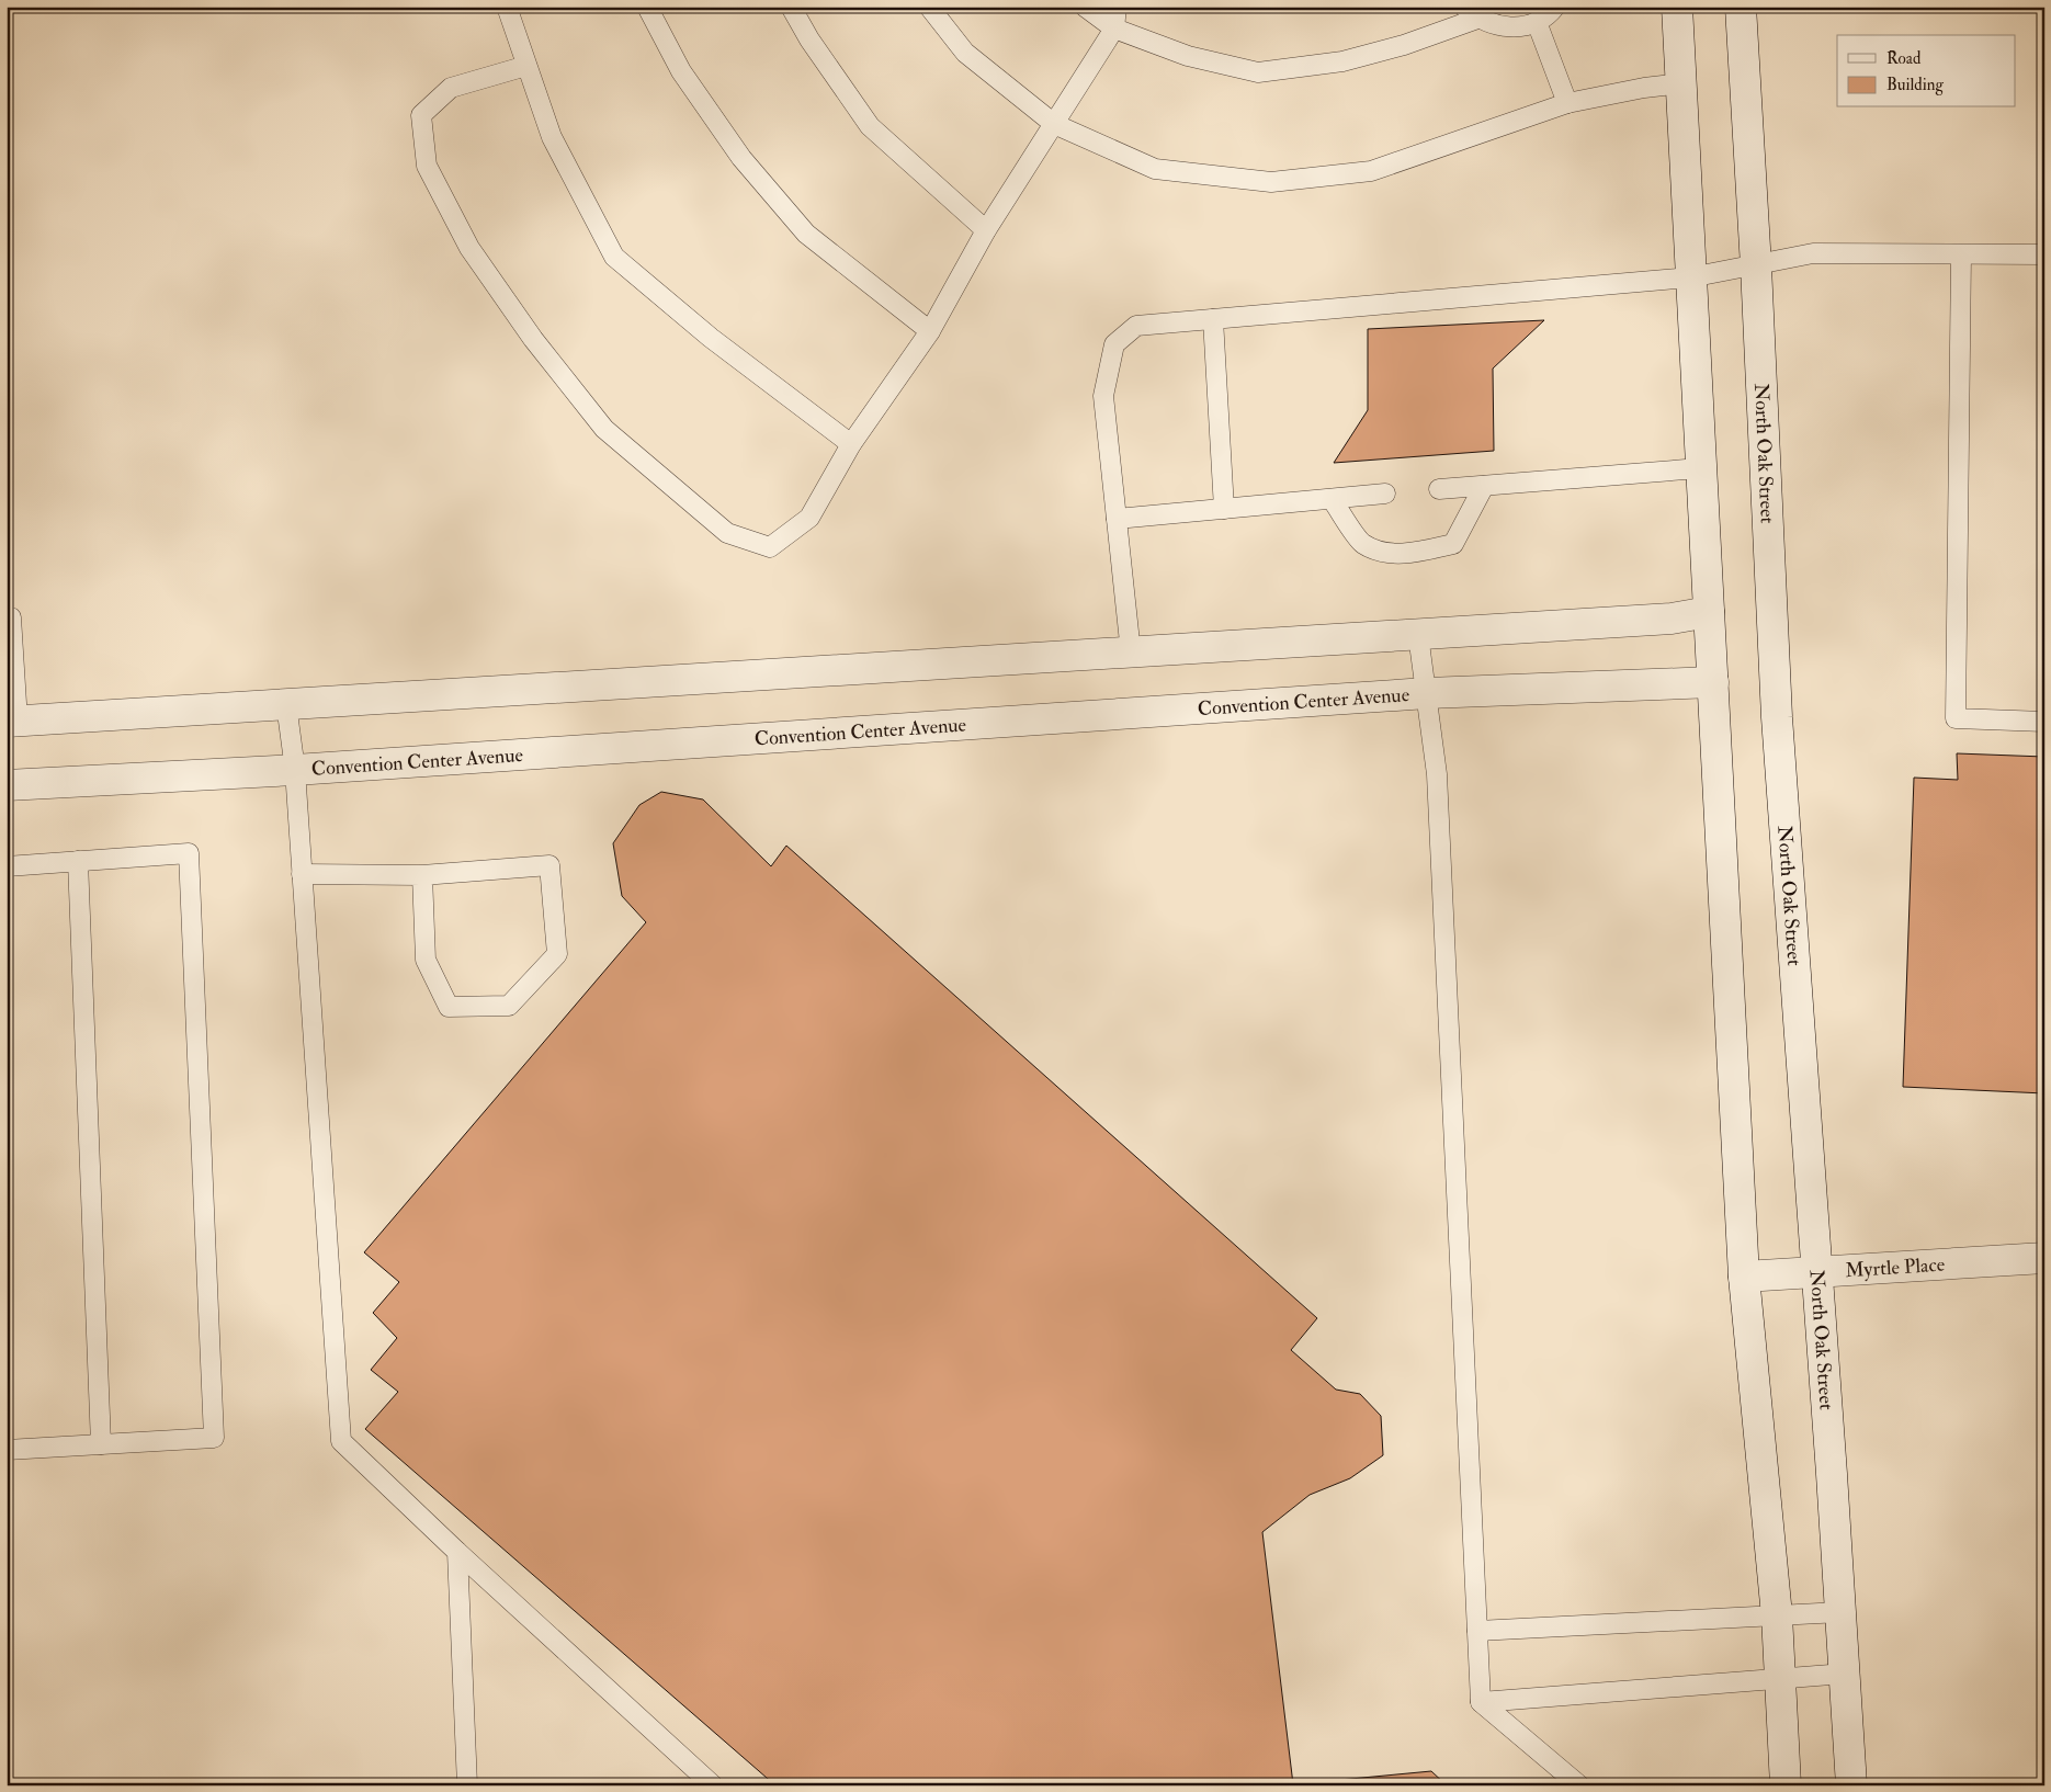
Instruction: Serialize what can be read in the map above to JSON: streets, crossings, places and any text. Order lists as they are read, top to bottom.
{
  "streets": {
    "street": ["North Oak Street", "Convention Center Avenue", "Myrtle Place"]
  },
  "crossings": [
    ["North Oak Street", "Myrtle Place"]
  ],
  "legend": ["Road", "Building"]
}
